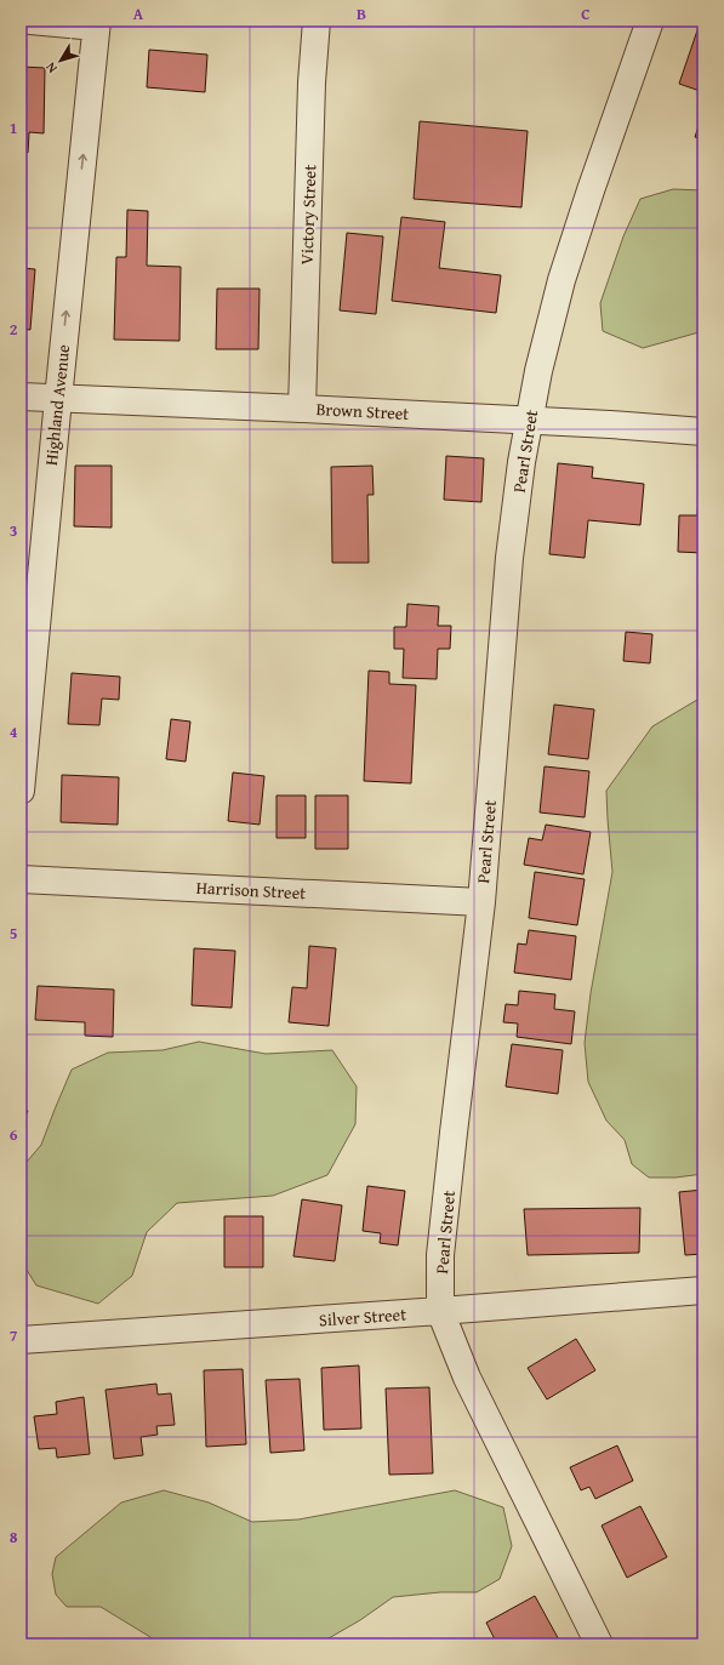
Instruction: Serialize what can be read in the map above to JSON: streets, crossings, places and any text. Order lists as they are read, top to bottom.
{
  "streets": {
    "street": [
      "Victory Street",
      "Highland Avenue",
      "Brown Street",
      "Pearl Street",
      "Harrison Street",
      "Silver Street"
    ]
  },
  "crossings": [
    ["Victory Street", "Brown Street"],
    ["Highland Avenue", "Brown Street"],
    ["Brown Street", "Pearl Street"],
    ["Pearl Street", "Harrison Street"],
    ["Pearl Street", "Silver Street"]
  ],
  "one_way": ["Highland Avenue"],
  "north": "bottom left",
  "grid": {
    "columns": ["A", "B", "C"],
    "rows": [
      "1",
      "2",
      "3",
      "4",
      "5",
      "6",
      "7",
      "8"
    ]
  }
}
